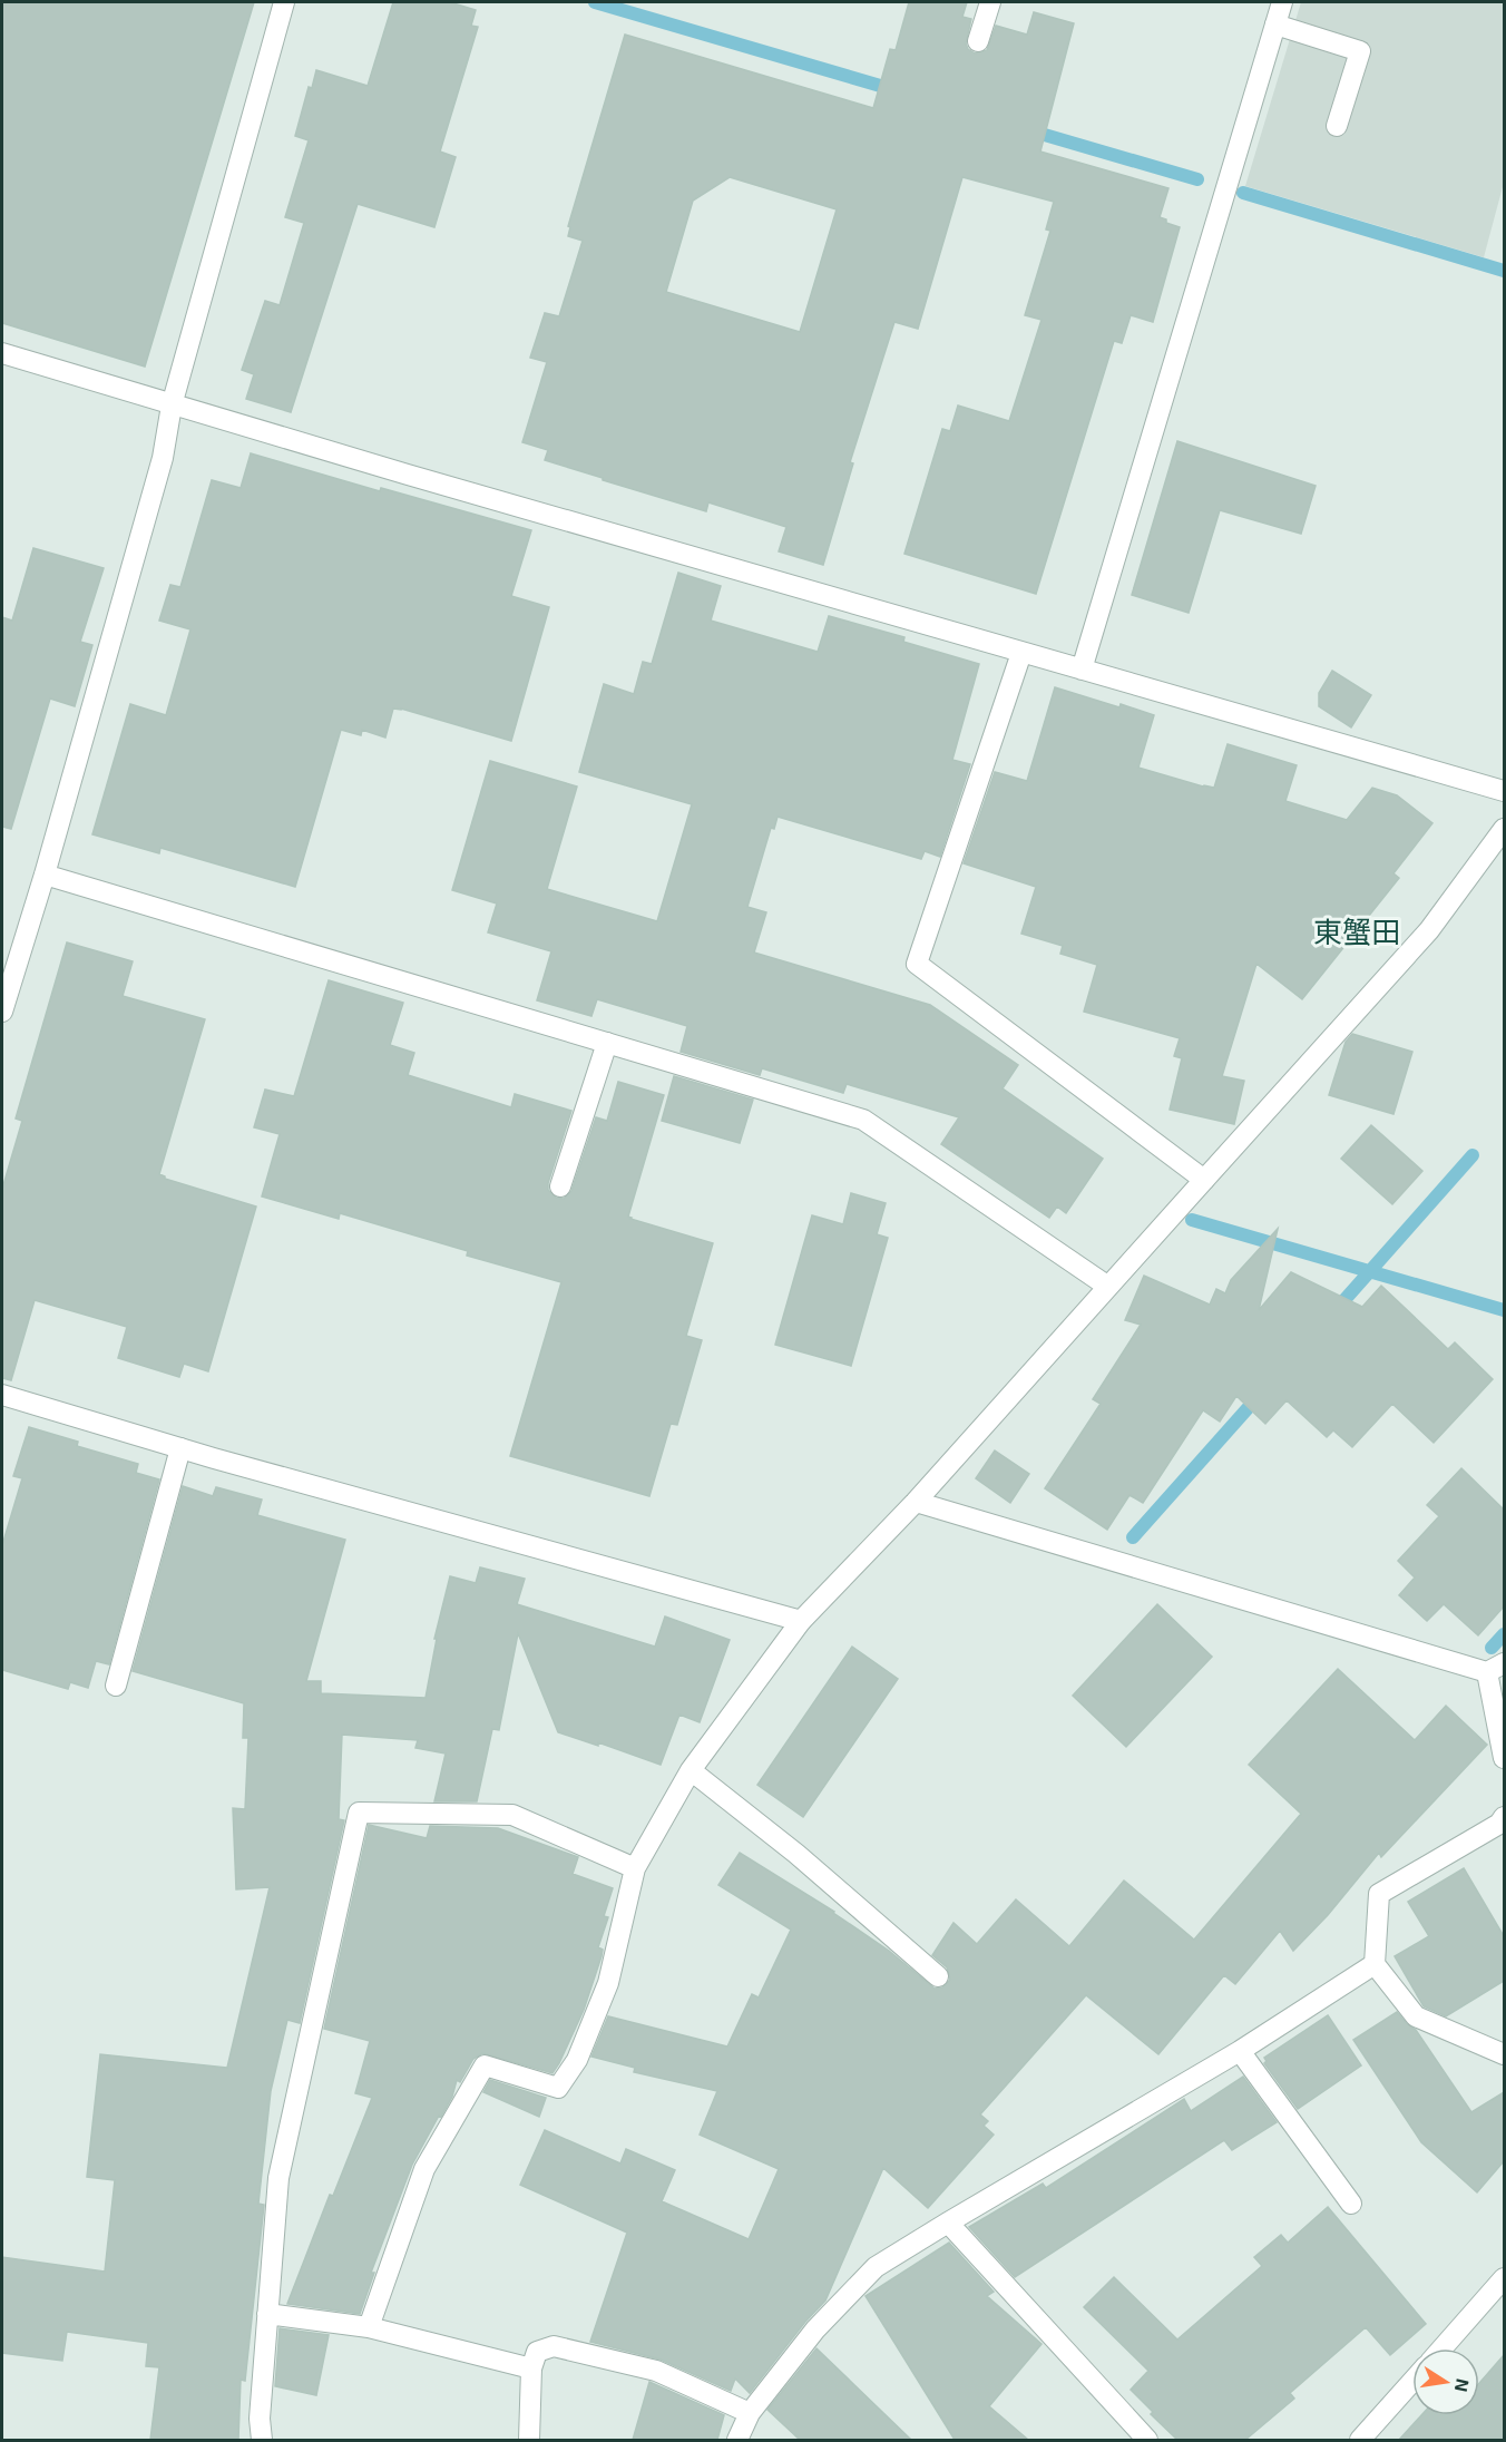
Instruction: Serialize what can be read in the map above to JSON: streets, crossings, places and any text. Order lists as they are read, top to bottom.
{
  "districts": ["東蟹田"],
  "north": "right"
}
